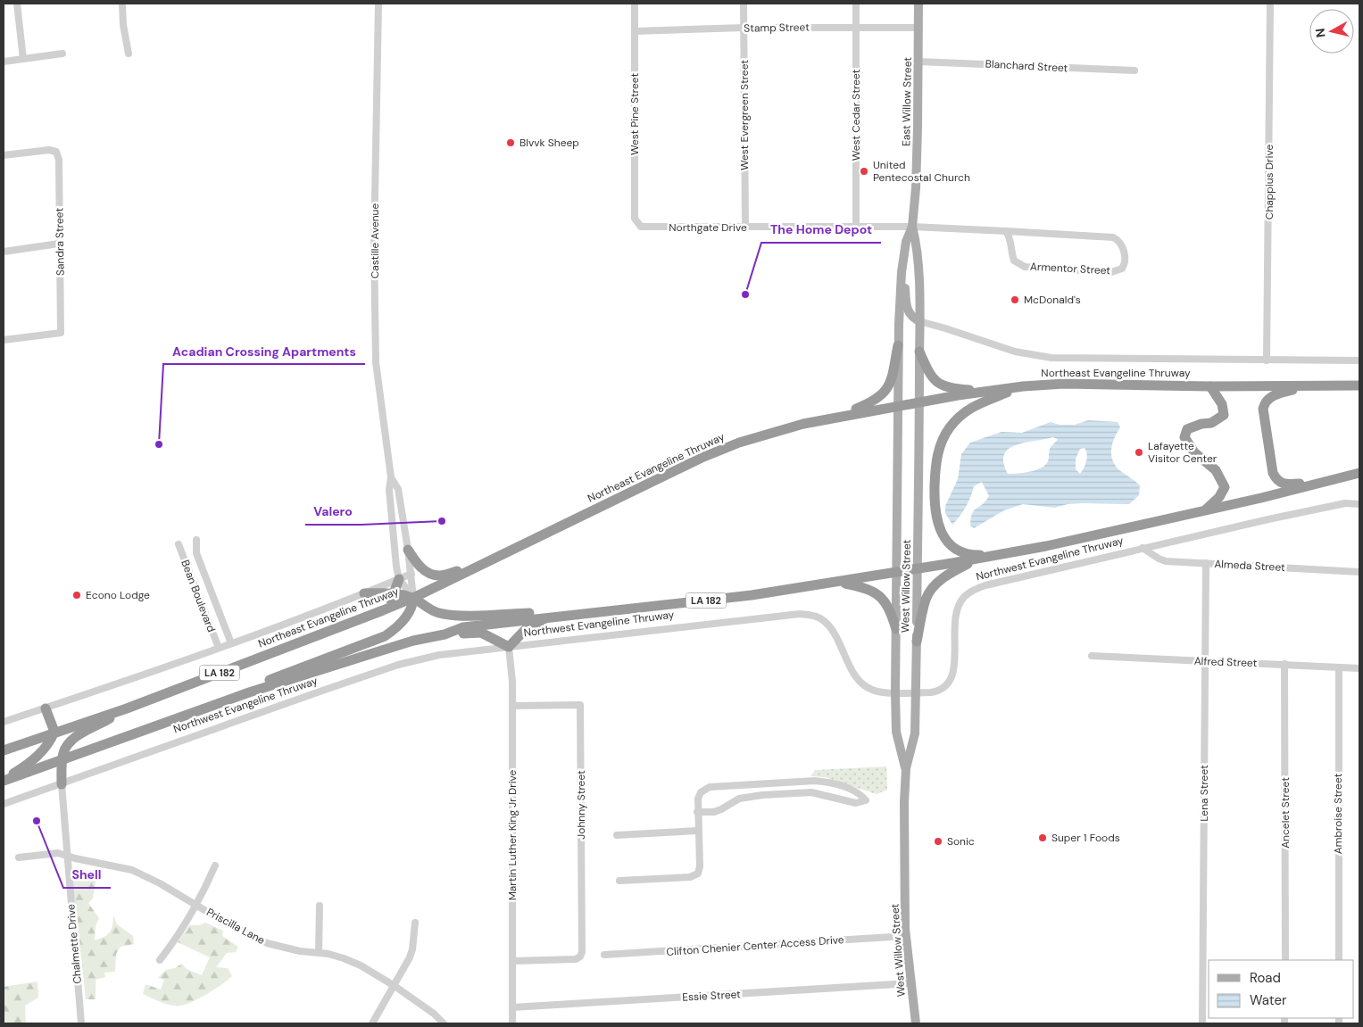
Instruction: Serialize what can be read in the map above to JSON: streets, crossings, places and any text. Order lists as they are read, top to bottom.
{
  "streets": {
    "highway": ["Northeast Evangeline Thruway", "Northwest Evangeline Thruway", "LA 182"],
    "main road": ["East Willow Street", "West Willow Street"],
    "street": [
      "Stamp Street",
      "Blanchard Street",
      "West Pine Street",
      "West Evergreen Street",
      "West Cedar Street",
      "Chappius Drive",
      "Northgate Drive",
      "Castille Avenue",
      "Sandra Street",
      "Armentor Street",
      "Almeda Street",
      "Bean Boulevard",
      "Alfred Street",
      "Lena Street",
      "Johnny Street",
      "Ancelet Street",
      "Ambroise Street",
      "Martin Luther King Jr Drive",
      "Priscilla Lane",
      "Chalmette Drive",
      "Clifton Chenier Center Access Drive",
      "Essie Street"
    ]
  },
  "crossings": [
    ["Stamp Street", "East Willow Street"],
    ["Stamp Street", "West Pine Street"],
    ["Stamp Street", "West Evergreen Street"],
    ["Stamp Street", "West Cedar Street"],
    ["Blanchard Street", "East Willow Street"],
    ["East Willow Street", "Northgate Drive"],
    ["East Willow Street", "Armentor Street"],
    ["East Willow Street", "Northeast Evangeline Thruway"],
    ["East Willow Street", "West Willow Street"],
    ["West Pine Street", "Northgate Drive"],
    ["West Evergreen Street", "Northgate Drive"],
    ["West Cedar Street", "Northgate Drive"],
    ["Chappius Drive", "Northeast Evangeline Thruway"],
    ["Northgate Drive", "Armentor Street"],
    ["Castille Avenue", "Northeast Evangeline Thruway"],
    ["Northeast Evangeline Thruway", "West Willow Street"],
    ["Northeast Evangeline Thruway", "Bean Boulevard"],
    ["Northwest Evangeline Thruway", "Almeda Street"],
    ["Northwest Evangeline Thruway", "West Willow Street"],
    ["Northwest Evangeline Thruway", "Martin Luther King Jr Drive"],
    ["Northwest Evangeline Thruway", "Chalmette Drive"],
    ["Almeda Street", "Lena Street"],
    ["West Willow Street", "Clifton Chenier Center Access Drive"],
    ["West Willow Street", "Essie Street"],
    ["Alfred Street", "Lena Street"],
    ["Alfred Street", "Ancelet Street"],
    ["Alfred Street", "Ambroise Street"],
    ["Johnny Street", "Martin Luther King Jr Drive"],
    ["Martin Luther King Jr Drive", "Essie Street"],
    ["Priscilla Lane", "Chalmette Drive"]
  ],
  "places": [
    "Blvvk Sheep",
    "United Pentecostal Church",
    "The Home Depot",
    "McDonald's",
    "Acadian Crossing Apartments",
    "Lafayette Visitor Center",
    "Valero",
    "Econo Lodge",
    "Shell",
    "Super 1 Foods",
    "Sonic"
  ],
  "legend": ["Road", "Water"],
  "north": "left"
}
